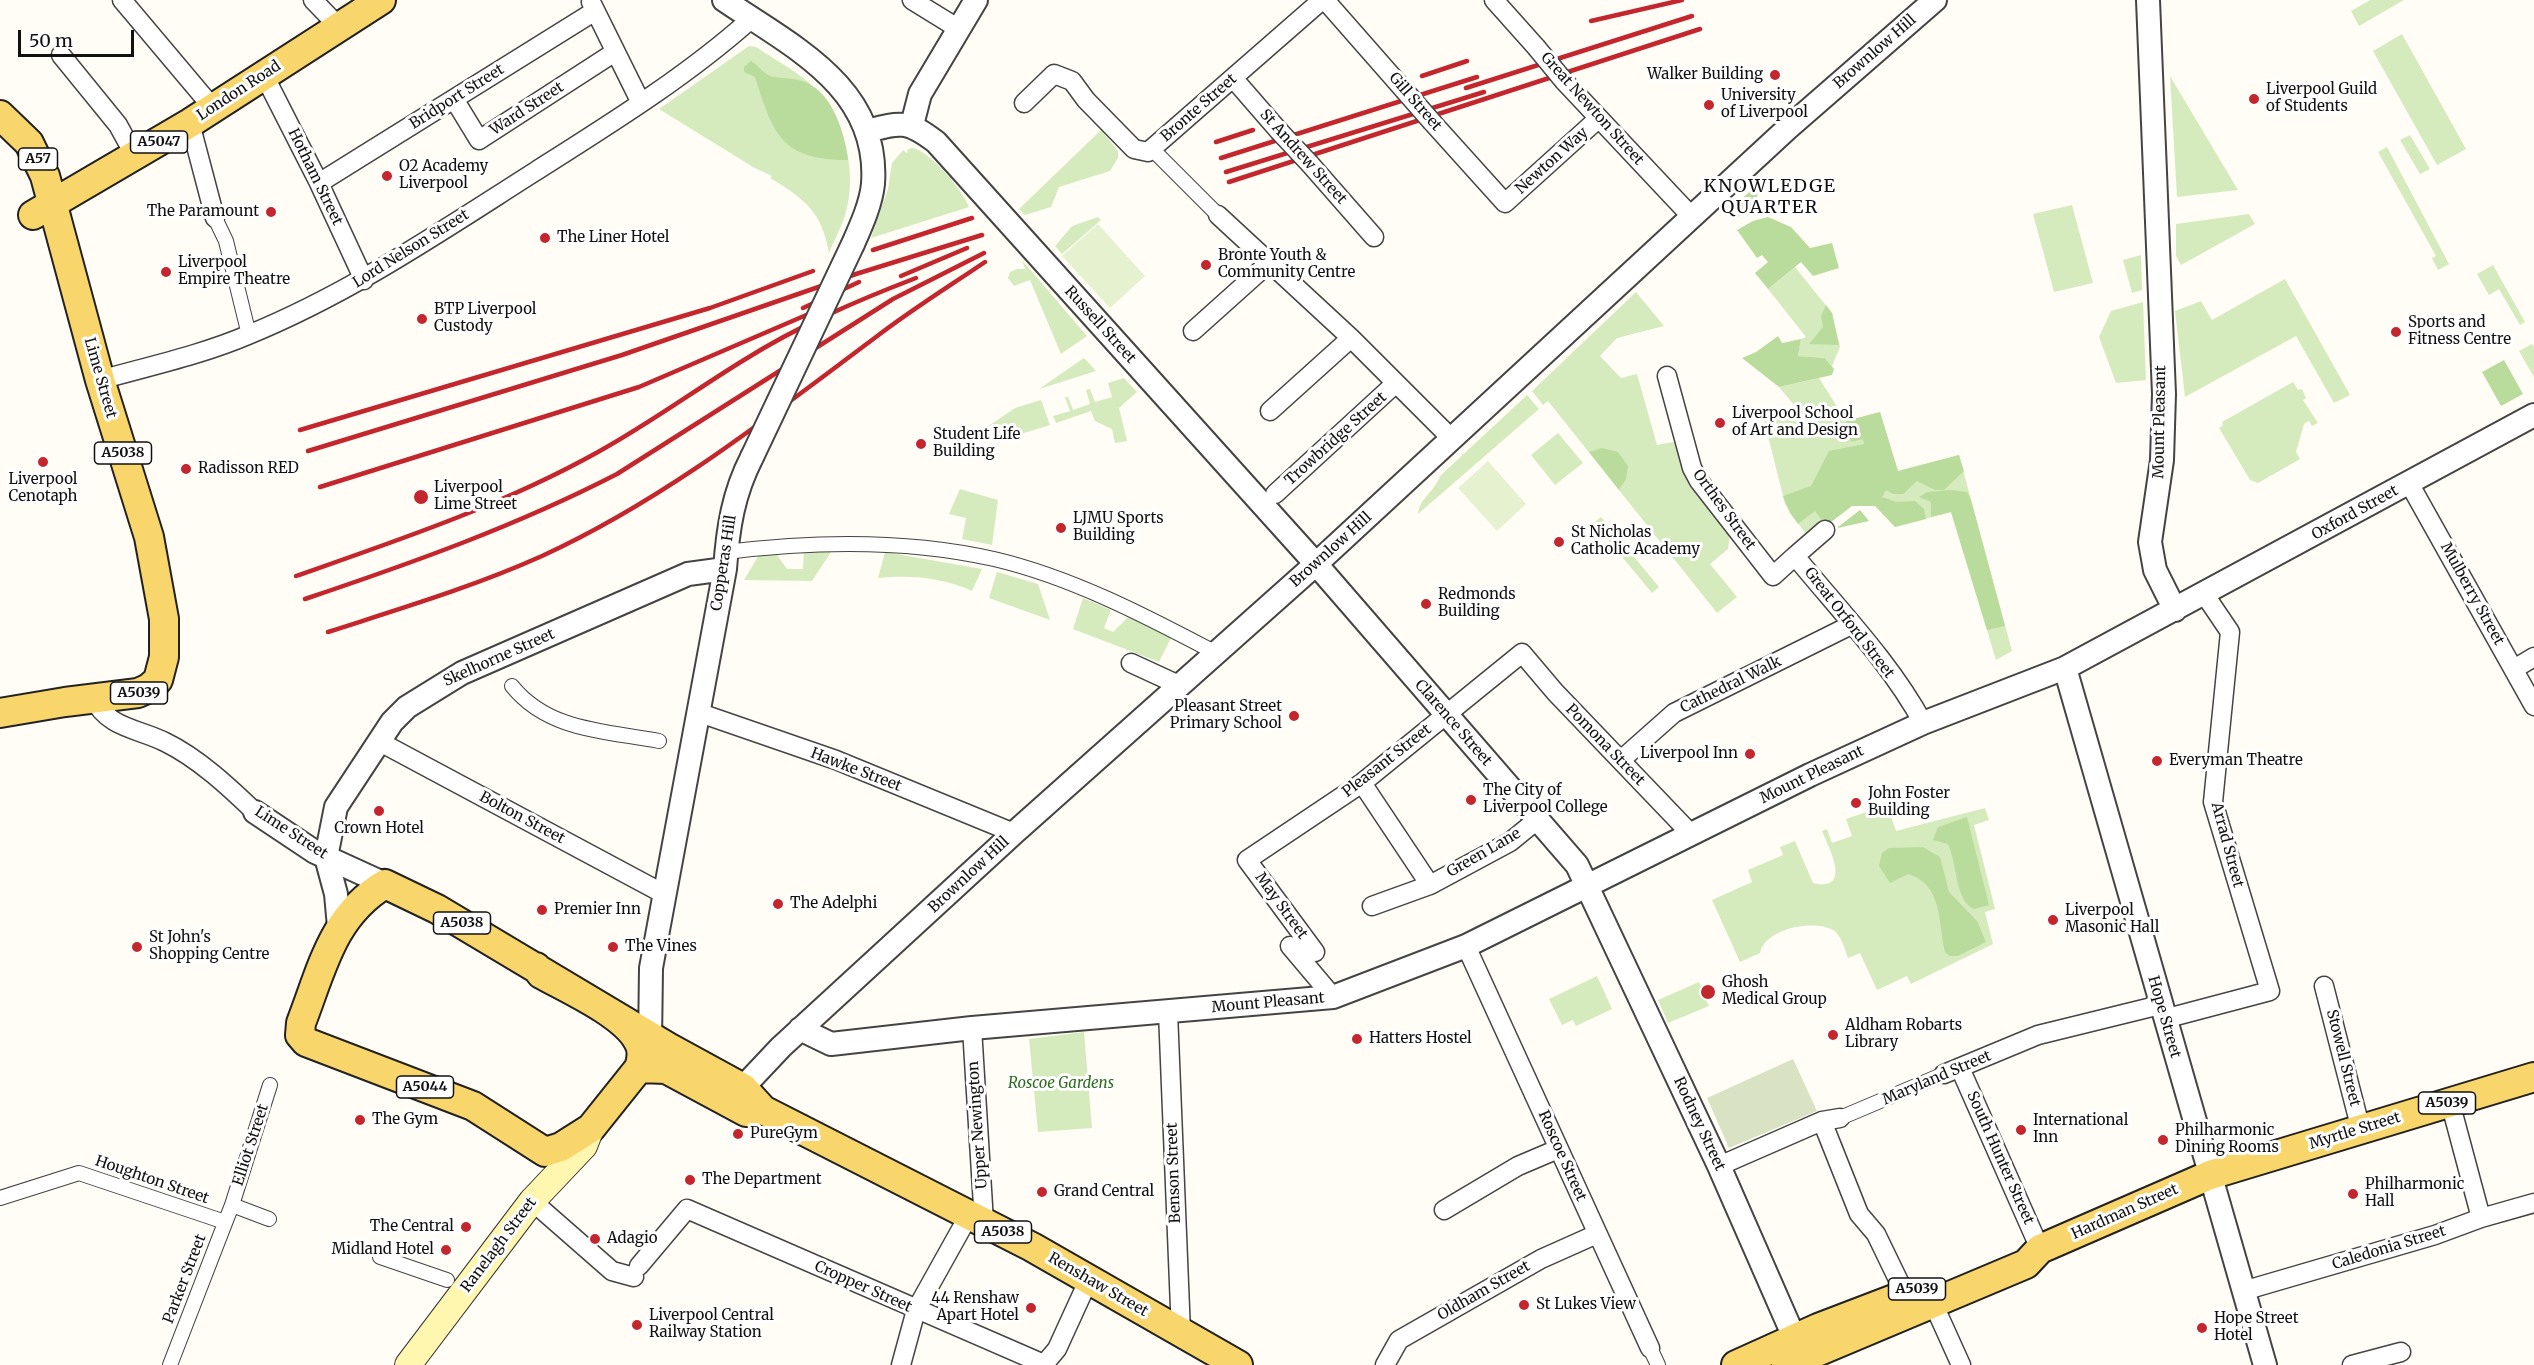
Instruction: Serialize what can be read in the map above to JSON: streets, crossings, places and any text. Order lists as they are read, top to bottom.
{
  "streets": {
    "main road": [
      "London Road",
      "A5047",
      "A57",
      "Lime Street",
      "A5038",
      "A5039",
      "A5044",
      "Myrtle Street",
      "Hardman Street",
      "Ranelagh Street",
      "Renshaw Street"
    ],
    "street": [
      "Brownlow Hill",
      "Bridport Street",
      "Gill Street",
      "Bronte Street",
      "Ward Street",
      "Great Newton Street",
      "St Andrew Street",
      "Newton Way",
      "Hotham Street",
      "Lord Nelson Street",
      "Russell Street",
      "Mount Pleasant",
      "Trowbridge Street",
      "Orthes Street",
      "Oxford Street",
      "Copperas Hill",
      "Mulberry Street",
      "Great Orford Street",
      "Skelhorne Street",
      "Cathedral Walk",
      "Clarence Street",
      "Pomona Street",
      "Pleasant Street",
      "Hawke Street",
      "Bolton Street",
      "Arrad Street",
      "Green Lane",
      "May Street",
      "Hope Street",
      "Stowell Street",
      "Maryland Street",
      "Rodney Street",
      "Upper Newington",
      "Elliot Street",
      "Roscoe Street",
      "South Hunter Street",
      "Benson Street",
      "Houghton Street",
      "Caledonia Street",
      "Parker Street",
      "Cropper Street",
      "Oldham Street"
    ]
  },
  "crossings": [
    ["Brownlow Hill", "Great Newton Street"],
    ["Brownlow Hill", "Russell Street"],
    ["Brownlow Hill", "Mount Pleasant"],
    ["Brownlow Hill", "Trowbridge Street"],
    ["Brownlow Hill", "A5038"],
    ["Brownlow Hill", "Clarence Street"],
    ["Brownlow Hill", "Hawke Street"],
    ["Brownlow Hill", "Renshaw Street"],
    ["London Road", "A57"],
    ["London Road", "Hotham Street"],
    ["London Road", "Lime Street"],
    ["Bridport Street", "Ward Street"],
    ["Bridport Street", "Hotham Street"],
    ["Gill Street", "Bronte Street"],
    ["Gill Street", "Newton Way"],
    ["Bronte Street", "St Andrew Street"],
    ["Bronte Street", "Trowbridge Street"],
    ["Great Newton Street", "Newton Way"],
    ["A57", "Lime Street"],
    ["Hotham Street", "Lord Nelson Street"],
    ["Lord Nelson Street", "Lime Street"],
    ["Lord Nelson Street", "Copperas Hill"],
    ["Russell Street", "Clarence Street"],
    ["Lime Street", "A5038"],
    ["Lime Street", "Copperas Hill"],
    ["Lime Street", "Skelhorne Street"],
    ["Lime Street", "A5039"],
    ["Lime Street", "A5044"],
    ["Lime Street", "Ranelagh Street"],
    ["Mount Pleasant", "Oxford Street"],
    ["Mount Pleasant", "Great Orford Street"],
    ["Mount Pleasant", "Clarence Street"],
    ["Mount Pleasant", "Pomona Street"],
    ["Mount Pleasant", "Hope Street"],
    ["Mount Pleasant", "Rodney Street"],
    ["Mount Pleasant", "Upper Newington"],
    ["Mount Pleasant", "Roscoe Street"],
    ["Mount Pleasant", "Benson Street"],
    ["A5038", "Copperas Hill"],
    ["A5038", "Ranelagh Street"],
    ["A5038", "Renshaw Street"],
    ["Orthes Street", "Great Orford Street"],
    ["Oxford Street", "Mulberry Street"],
    ["Oxford Street", "Arrad Street"],
    ["Copperas Hill", "Skelhorne Street"],
    ["Copperas Hill", "Hawke Street"],
    ["Copperas Hill", "Bolton Street"],
    ["Copperas Hill", "Ranelagh Street"],
    ["Great Orford Street", "Cathedral Walk"],
    ["Skelhorne Street", "Bolton Street"],
    ["Skelhorne Street", "A5044"],
    ["Cathedral Walk", "Pomona Street"],
    ["A5039", "Rodney Street"],
    ["A5039", "Hardman Street"],
    ["Clarence Street", "Pleasant Street"],
    ["Clarence Street", "Green Lane"],
    ["Clarence Street", "Rodney Street"],
    ["Pomona Street", "Pleasant Street"],
    ["Pleasant Street", "Green Lane"],
    ["Pleasant Street", "May Street"],
    ["Arrad Street", "Hope Street"],
    ["Arrad Street", "Maryland Street"],
    ["Hope Street", "Maryland Street"],
    ["Hope Street", "Myrtle Street"],
    ["Hope Street", "Hardman Street"],
    ["Hope Street", "Caledonia Street"],
    ["Stowell Street", "Myrtle Street"],
    ["Maryland Street", "Rodney Street"],
    ["Maryland Street", "South Hunter Street"],
    ["A5044", "Ranelagh Street"],
    ["Rodney Street", "Hardman Street"],
    ["Upper Newington", "Renshaw Street"],
    ["Myrtle Street", "Hardman Street"],
    ["Elliot Street", "Parker Street"],
    ["Roscoe Street", "Oldham Street"],
    ["South Hunter Street", "Hardman Street"],
    ["Benson Street", "Renshaw Street"],
    ["Houghton Street", "Parker Street"],
    ["Ranelagh Street", "Cropper Street"],
    ["Renshaw Street", "Cropper Street"]
  ],
  "districts": ["KNOWLEDGE QUARTER"],
  "parks": ["Roscoe Gardens"],
  "places": [
    "Walker Building",
    "Liverpool Guild of Students",
    "University of Liverpool",
    "O2 Academy Liverpool",
    "The Paramount",
    "The Liner Hotel",
    "Bronte Youth & Community Centre",
    "Liverpool Empire Theatre",
    "BTP Liverpool Custody",
    "Sports and Fitness Centre",
    "Liverpool School of Art and Design",
    "Student Life Building",
    "Liverpool Cenotaph",
    "Radisson RED",
    "Liverpool Lime Street",
    "LJMU Sports Building",
    "St Nicholas Catholic Academy",
    "Redmonds Building",
    "Pleasant Street Primary School",
    "Liverpool Inn",
    "Everyman Theatre",
    "The City of Liverpool College",
    "John Foster Building",
    "Crown Hotel",
    "The Adelphi",
    "Premier Inn",
    "Liverpool Masonic Hall",
    "St John's Shopping Centre",
    "The Vines",
    "Ghosh Medical Group",
    "Aldham Robarts Library",
    "Hatters Hostel",
    "The Gym",
    "International Inn",
    "PureGym",
    "Philharmonic Dining Rooms",
    "The Department",
    "Grand Central",
    "Philharmonic Hall",
    "The Central",
    "Adagio",
    "Midland Hotel",
    "St Lukes View",
    "44 Renshaw Apart Hotel",
    "Liverpool Central Railway Station",
    "Hope Street Hotel"
  ],
  "scale_bar": "50 m"
}
